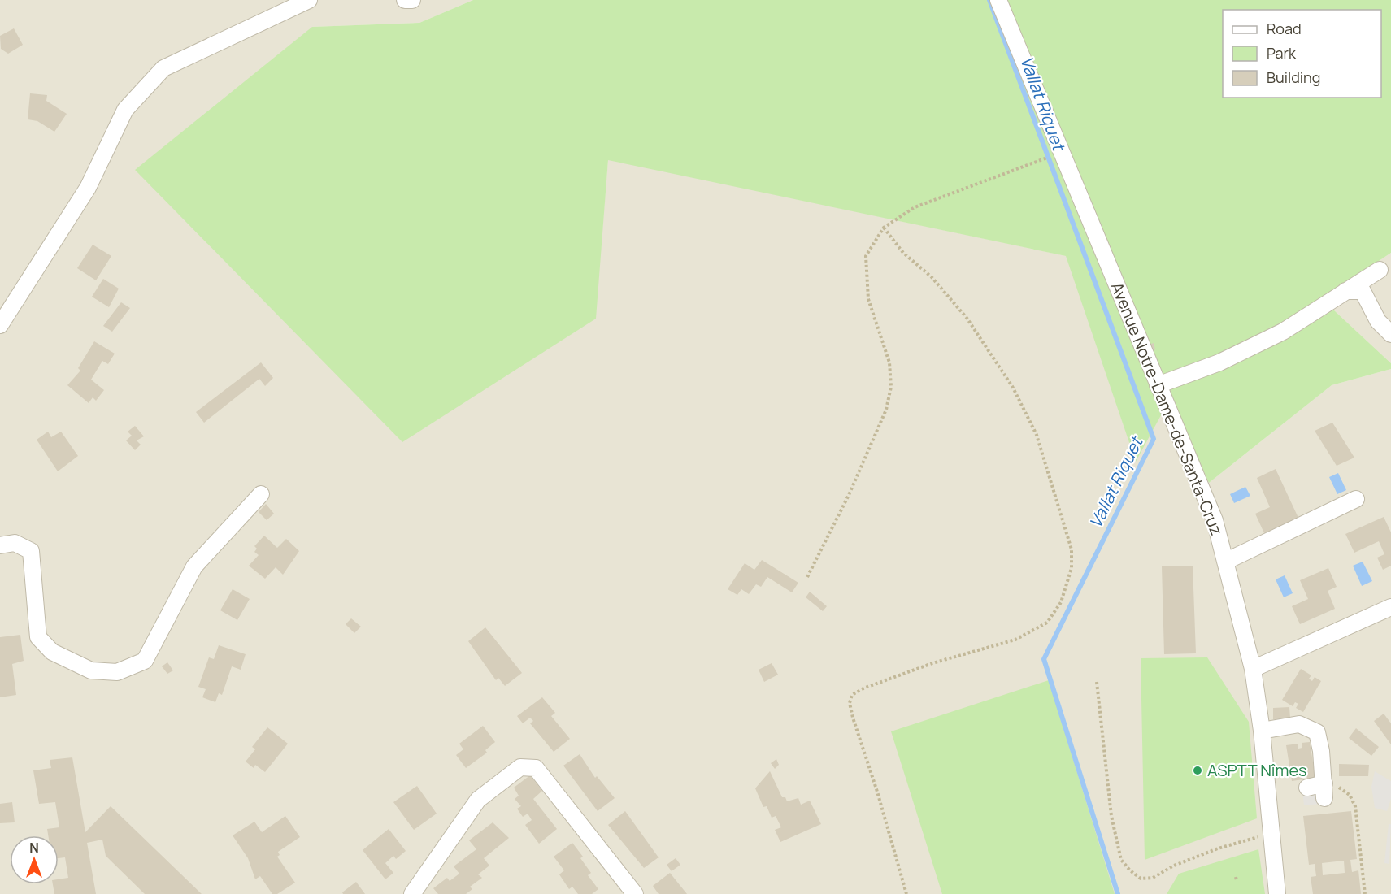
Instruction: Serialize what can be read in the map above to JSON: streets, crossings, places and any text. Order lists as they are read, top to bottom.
{
  "streets": {
    "street": ["Avenue Notre-Dame-de-Santa-Cruz"]
  },
  "water": ["Vallat Riquet"],
  "places": ["ASPTT Nîmes"],
  "legend": ["Road", "Park", "Building"],
  "north": "top"
}
